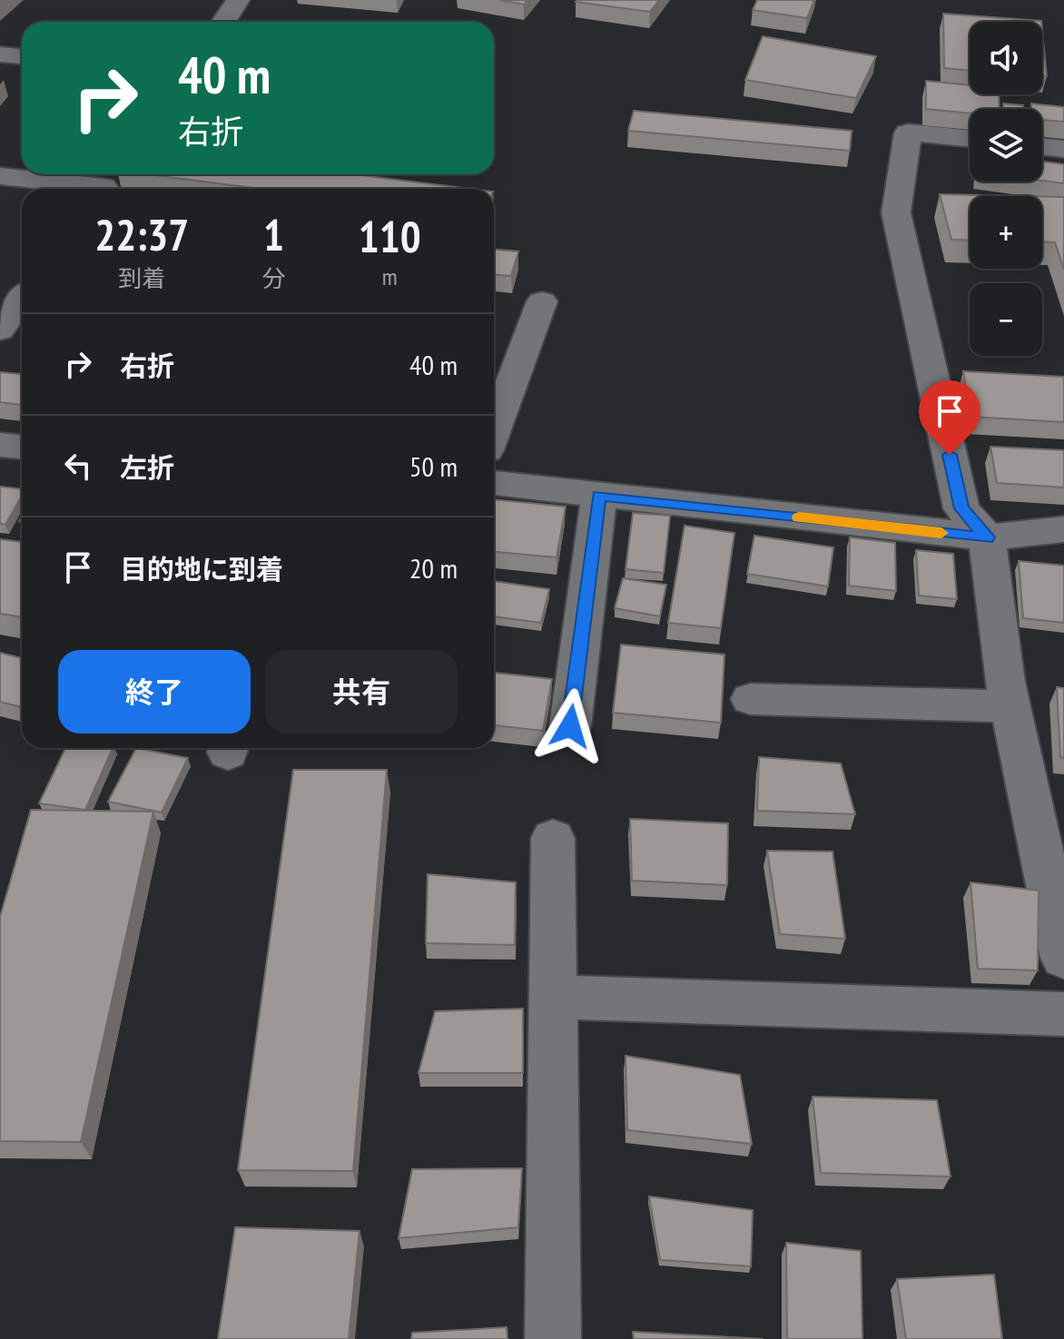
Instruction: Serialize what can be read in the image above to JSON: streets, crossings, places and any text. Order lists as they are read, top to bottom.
{
  "page": {
    "map_buttons": ["+", "−"],
    "turn": ["40 m", "右折"],
    "eta": [
      "22:37",
      "到着",
      "1",
      "分",
      "110",
      "m"
    ],
    "list": [
      {
        "name": "右折",
        "value": "40 m"
      },
      {
        "name": "左折",
        "value": "50 m"
      },
      {
        "name": "目的地に到着",
        "value": "20 m"
      }
    ],
    "buttons": ["終了", "共有"]
  }
}
